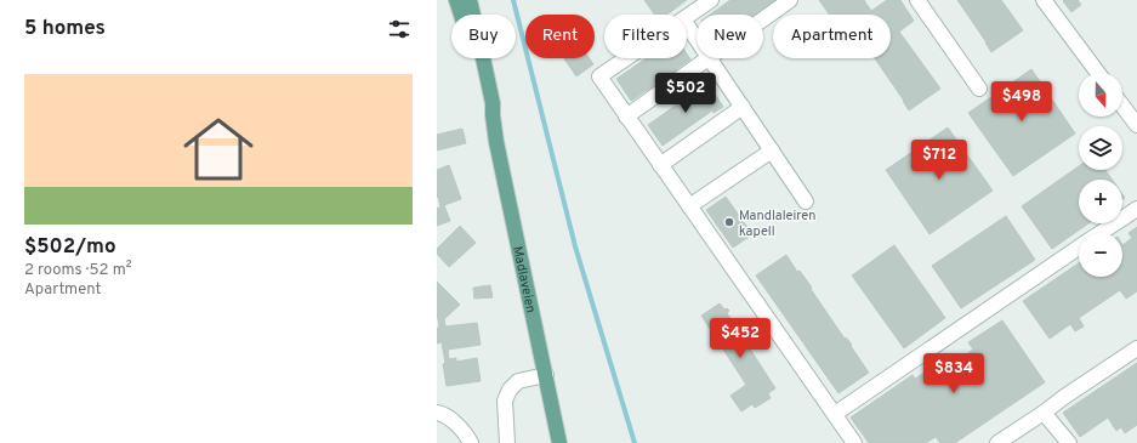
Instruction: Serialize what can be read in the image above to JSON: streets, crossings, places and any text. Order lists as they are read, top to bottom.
{
  "streets": {
    "main road": ["Madlaveien"]
  },
  "places": ["Mandlaleiren kapell"],
  "north": "bottom",
  "page": {
    "heading": "5 homes",
    "chip": [
      "Buy",
      "Rent",
      "Filters",
      "New",
      "Apartment"
    ],
    "list": [
      {
        "name": "$502/mo",
        "note": "2 rooms · 52 m² · Apartment"
      }
    ],
    "map_buttons": ["+", "−"],
    "price": [
      "$502",
      "$498",
      "$712",
      "$452",
      "$834"
    ]
  }
}
